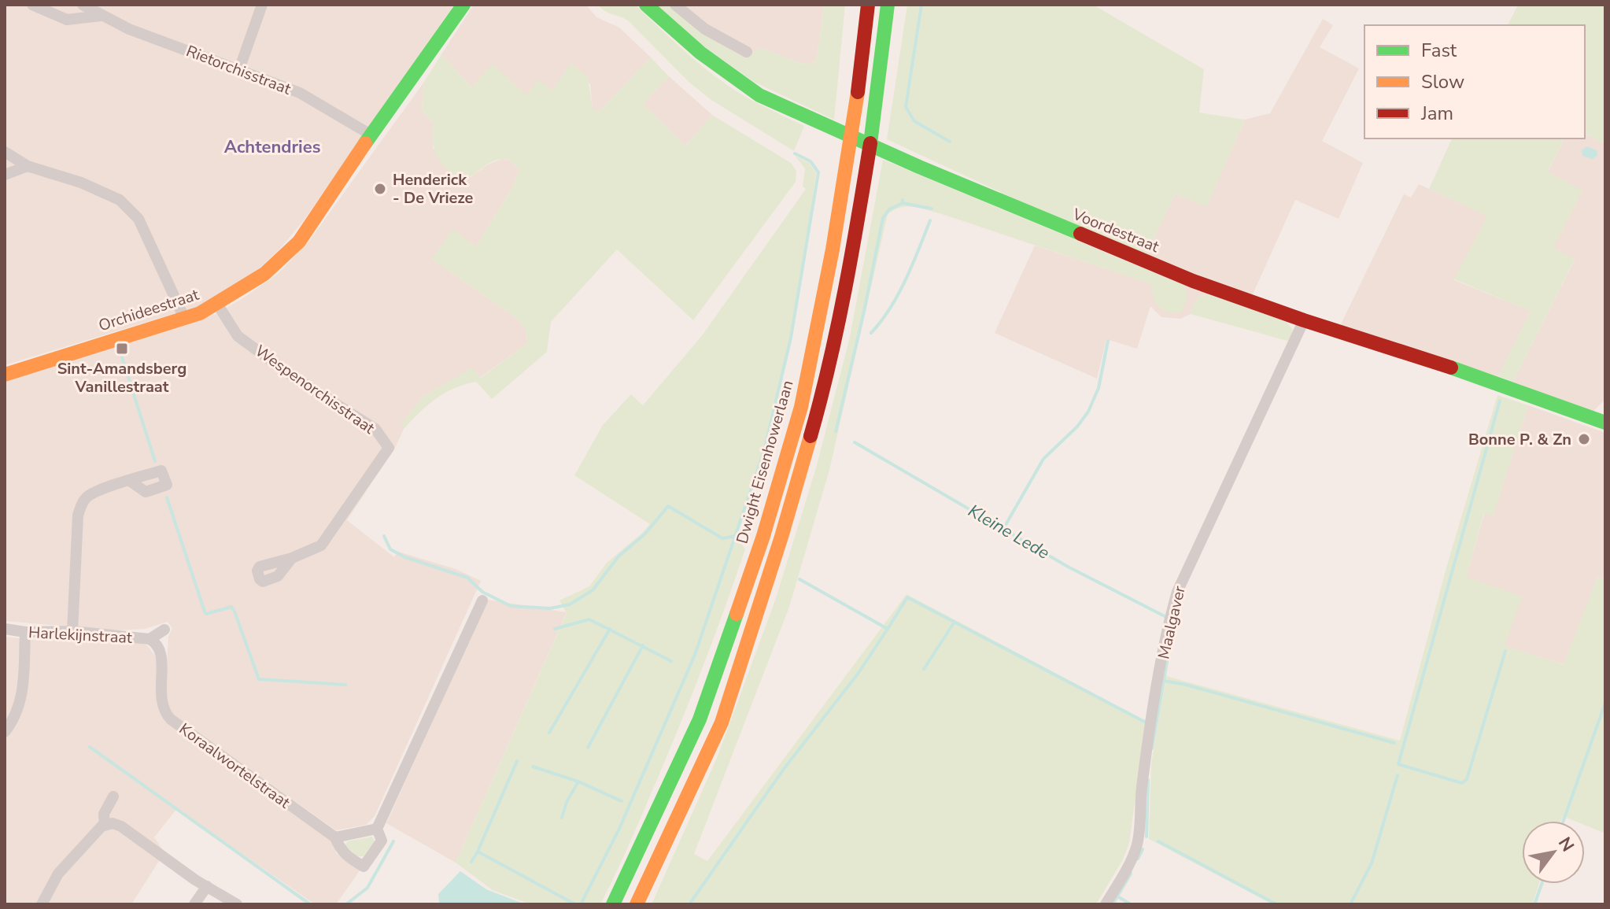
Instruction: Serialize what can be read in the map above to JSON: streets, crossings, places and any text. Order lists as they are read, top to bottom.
{
  "streets": {
    "main road": ["Voordestraat", "Orchideestraat", "Dwight Eisenhowerlaan"],
    "street": [
      "Rietorchisstraat",
      "Wespenorchisstraat",
      "Maalgaver",
      "Harlekijnstraat",
      "Koraalwortelstraat"
    ]
  },
  "crossings": [
    ["Rietorchisstraat", "Orchideestraat"],
    ["Voordestraat", "Maalgaver"],
    ["Orchideestraat", "Wespenorchisstraat"],
    ["Harlekijnstraat", "Koraalwortelstraat"]
  ],
  "districts": ["Achtendries"],
  "water": ["Kleine Lede"],
  "places": {
    "other": ["Henderick - De Vrieze", "Bonne P. & Zn"],
    "transit": ["Sint-Amandsberg Vanillestraat"]
  },
  "legend": ["Fast", "Slow", "Jam"],
  "north": "top right"
}
